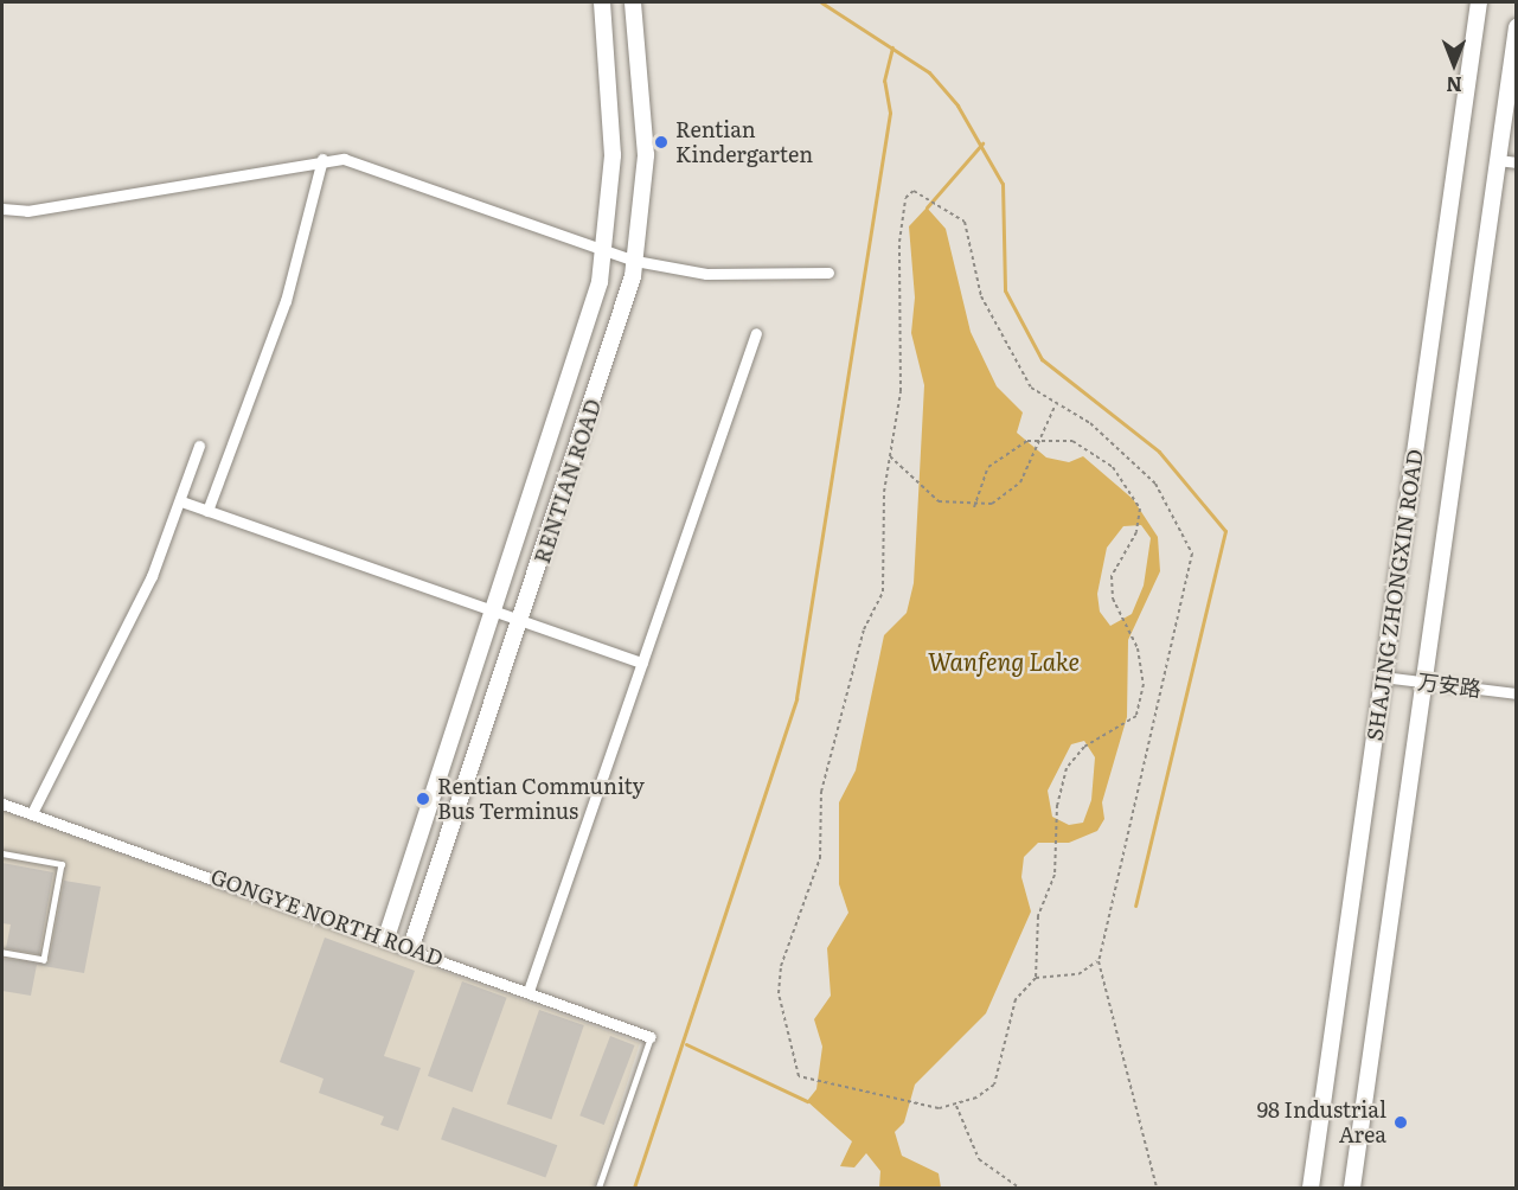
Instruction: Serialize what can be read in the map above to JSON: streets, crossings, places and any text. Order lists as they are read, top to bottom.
{
  "streets": {
    "street": [
      "RENTIAN ROAD",
      "SHAJING ZHONGXIN ROAD",
      "万安路",
      "GONGYE NORTH ROAD"
    ]
  },
  "crossings": [
    ["RENTIAN ROAD", "GONGYE NORTH ROAD"],
    ["SHAJING ZHONGXIN ROAD", "万安路"]
  ],
  "water": ["Wanfeng Lake"],
  "places": ["Rentian Kindergarten", "Rentian Community Bus Terminus", "98 Industrial Area"],
  "north": "bottom"
}
